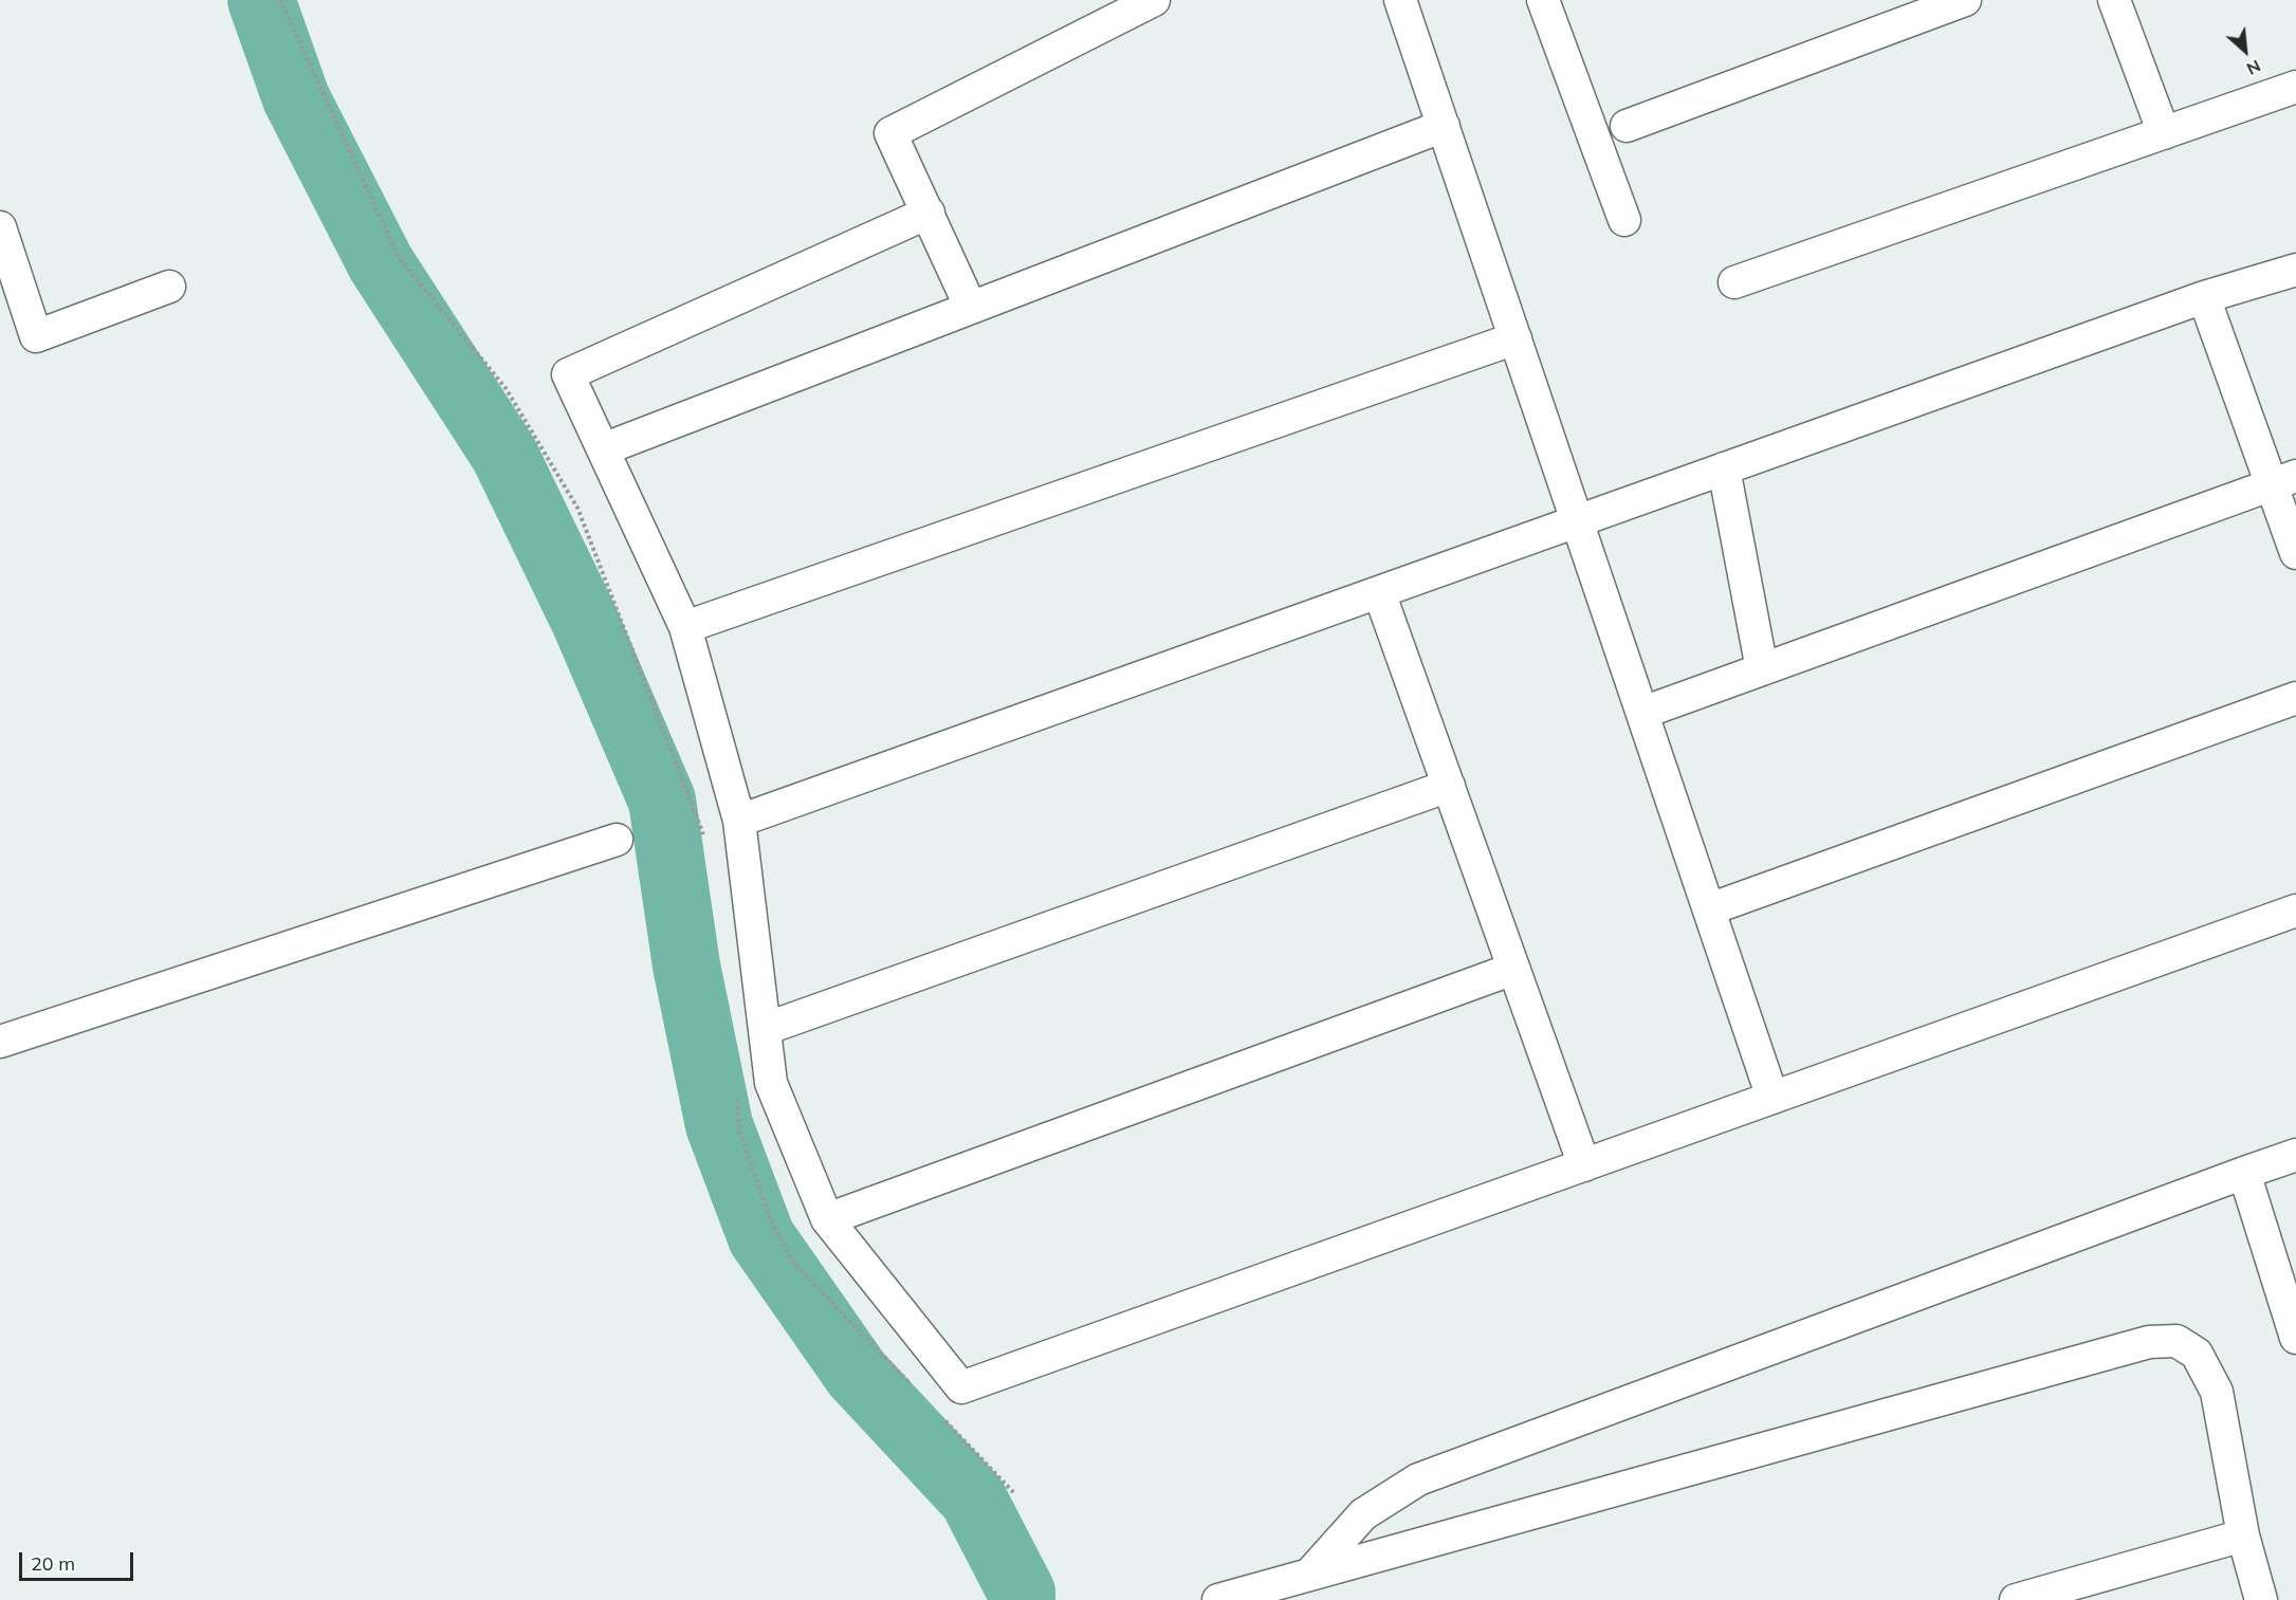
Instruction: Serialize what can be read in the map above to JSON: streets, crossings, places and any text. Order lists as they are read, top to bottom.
{
  "scale_bar": "20 m",
  "north": "bottom right"
}
